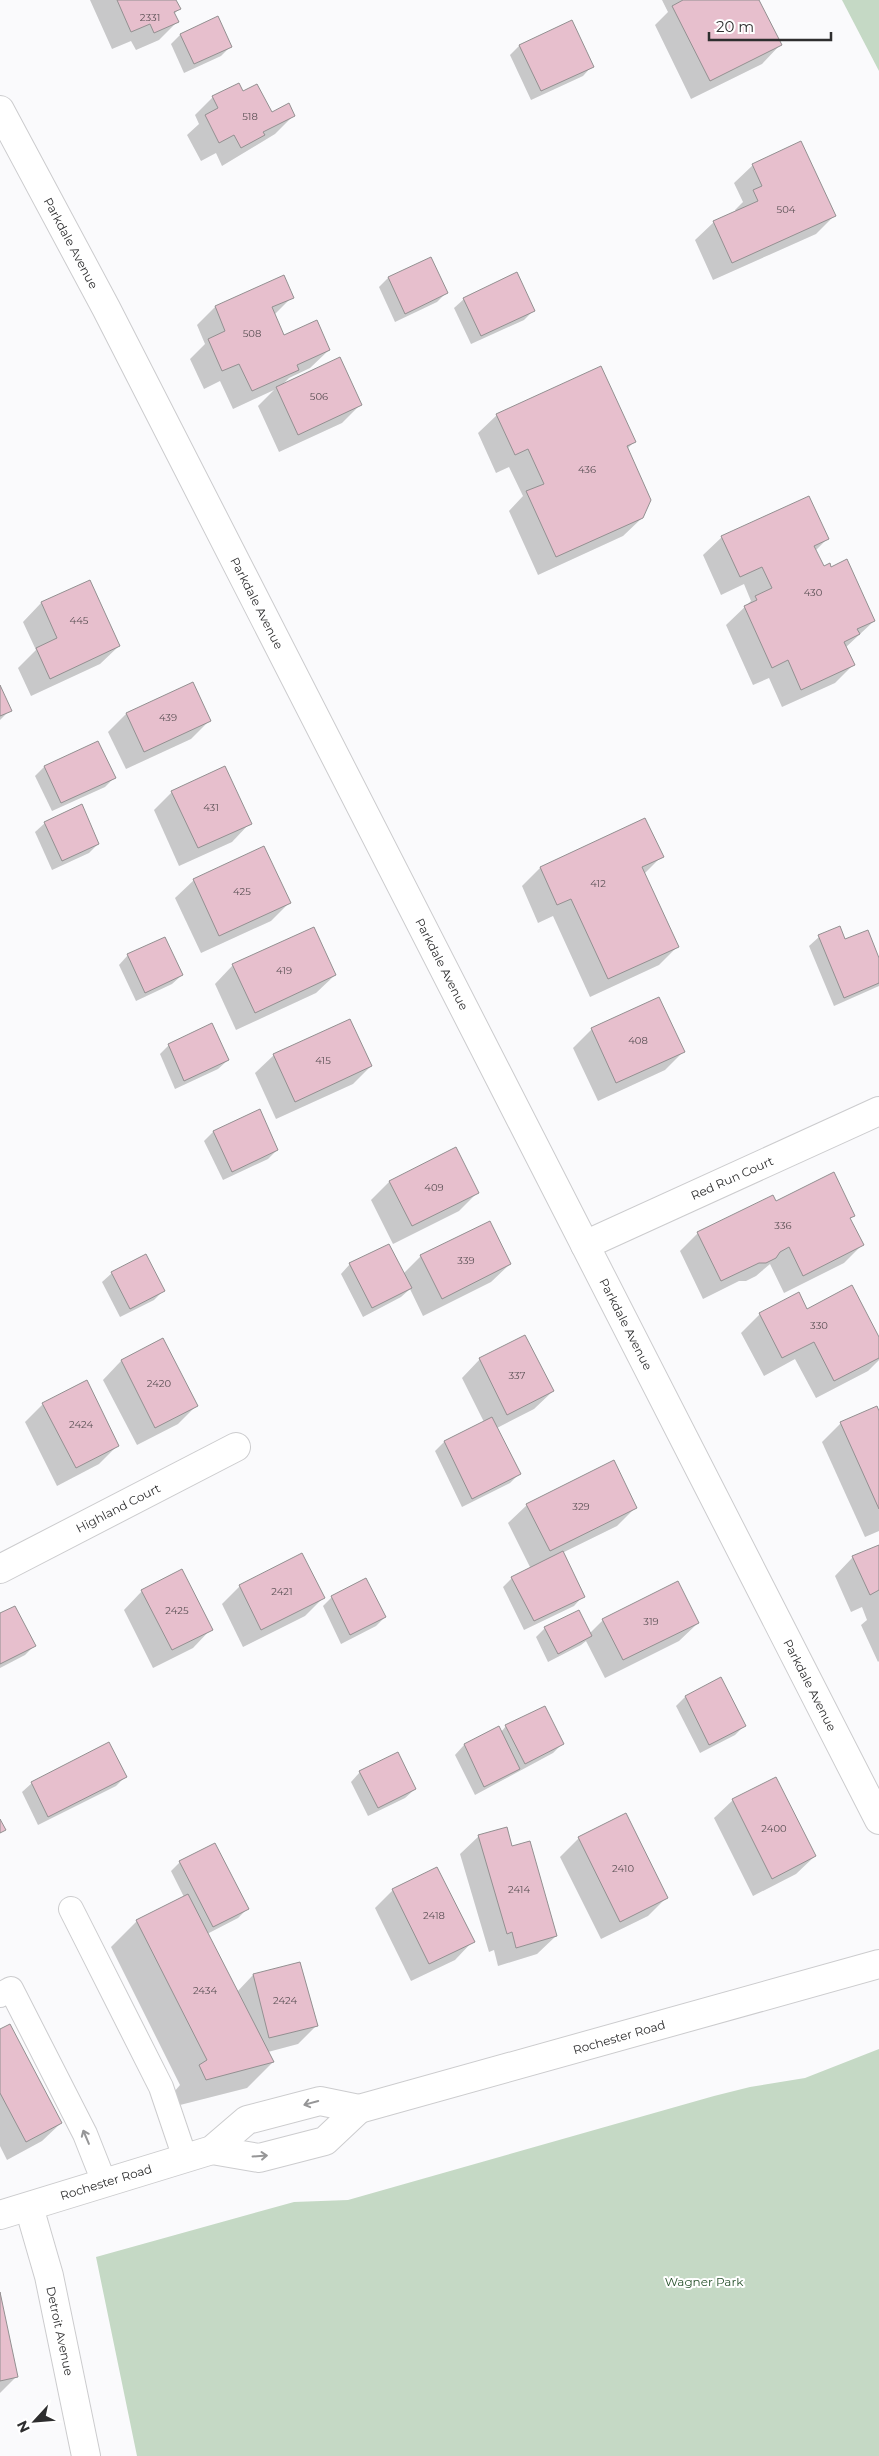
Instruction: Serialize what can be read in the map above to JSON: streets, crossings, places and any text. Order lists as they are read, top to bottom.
{
  "streets": {
    "street": [
      "Parkdale Avenue",
      "Red Run Court",
      "Highland Court",
      "Rochester Road",
      "Detroit Avenue"
    ]
  },
  "crossings": [
    ["Parkdale Avenue", "Red Run Court"],
    ["Rochester Road", "Detroit Avenue"]
  ],
  "parks": ["Wagner Park"],
  "house_numbers": [
    "2331",
    "518",
    "504",
    "508",
    "506",
    "436",
    "430",
    "445",
    "439",
    "431",
    "412",
    "425",
    "419",
    "408",
    "415",
    "409",
    "336",
    "339",
    "330",
    "337",
    "2420",
    "2424",
    "329",
    "2421",
    "2425",
    "319",
    "2400",
    "2410",
    "2414",
    "2418",
    "2434",
    "2424"
  ],
  "scale_bar": "20 m",
  "north": "bottom left"
}
